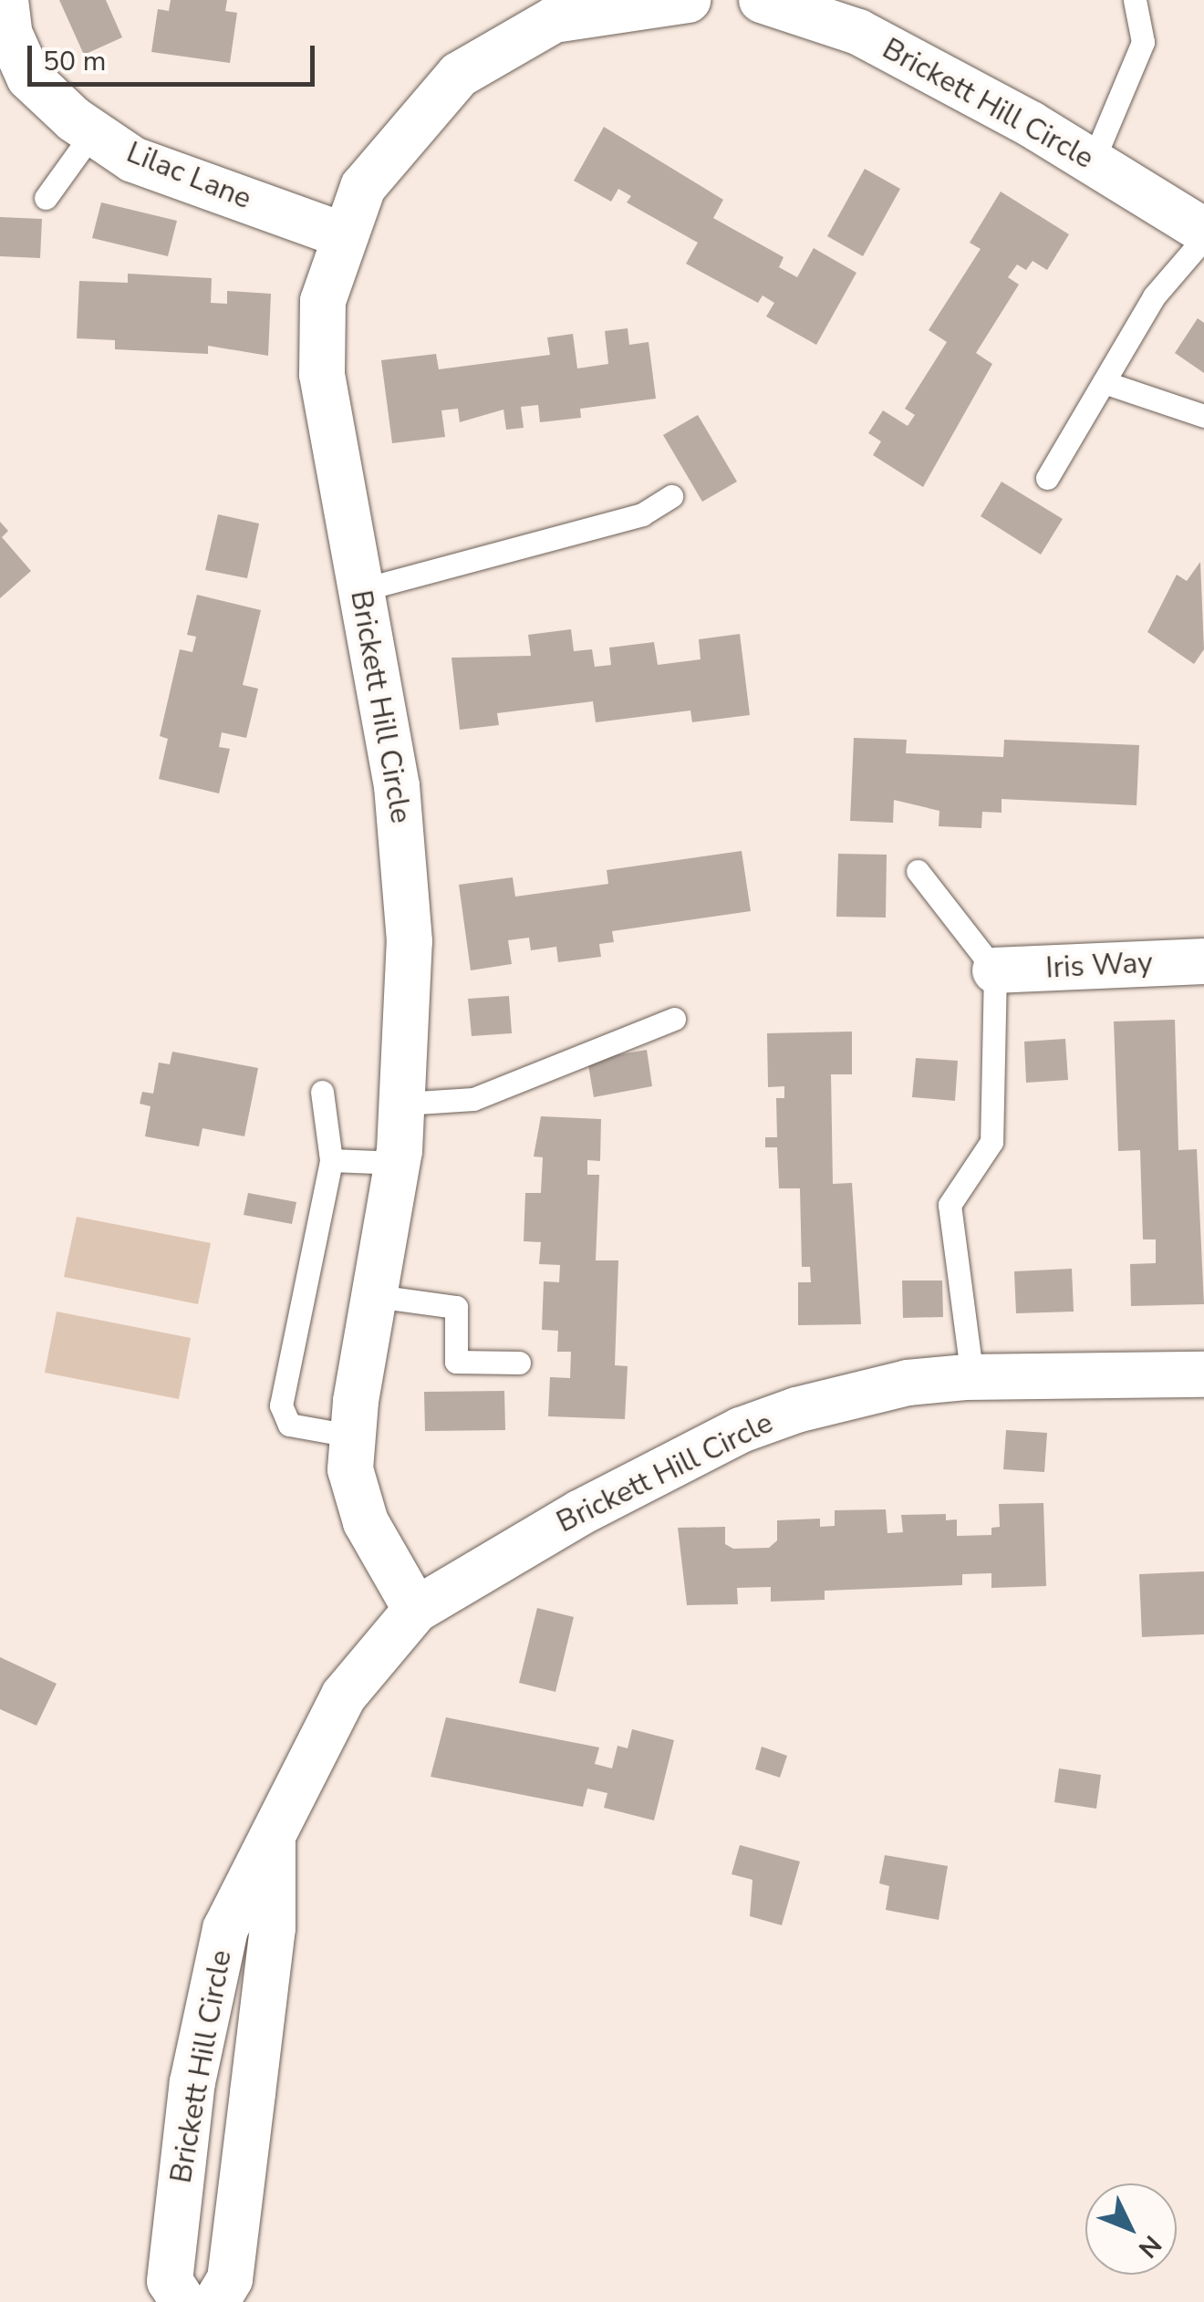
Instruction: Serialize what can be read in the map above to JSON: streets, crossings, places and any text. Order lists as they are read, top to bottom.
{
  "streets": {
    "street": ["Brickett Hill Circle", "Lilac Lane", "Iris Way"]
  },
  "crossings": [
    ["Brickett Hill Circle", "Lilac Lane"]
  ],
  "scale_bar": "50 m",
  "north": "bottom right"
}
